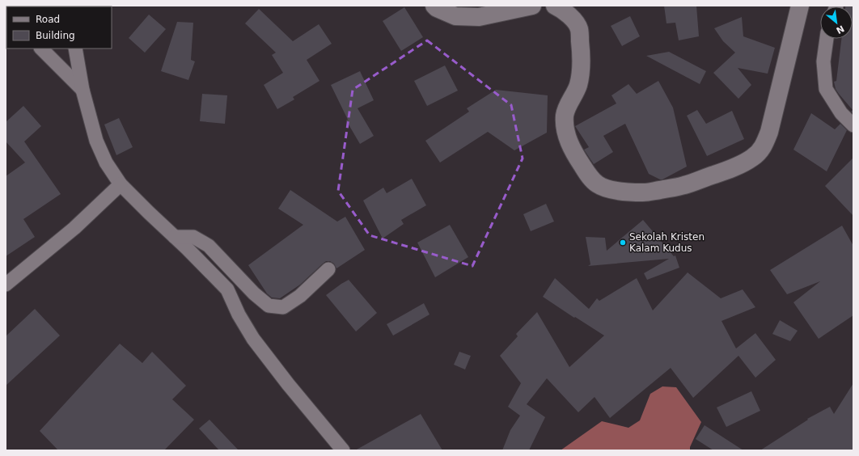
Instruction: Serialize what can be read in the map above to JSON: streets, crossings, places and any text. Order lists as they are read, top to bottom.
{
  "places": ["Sekolah Kristen Kalam Kudus"],
  "legend": ["Road", "Building"],
  "north": "bottom right"
}
